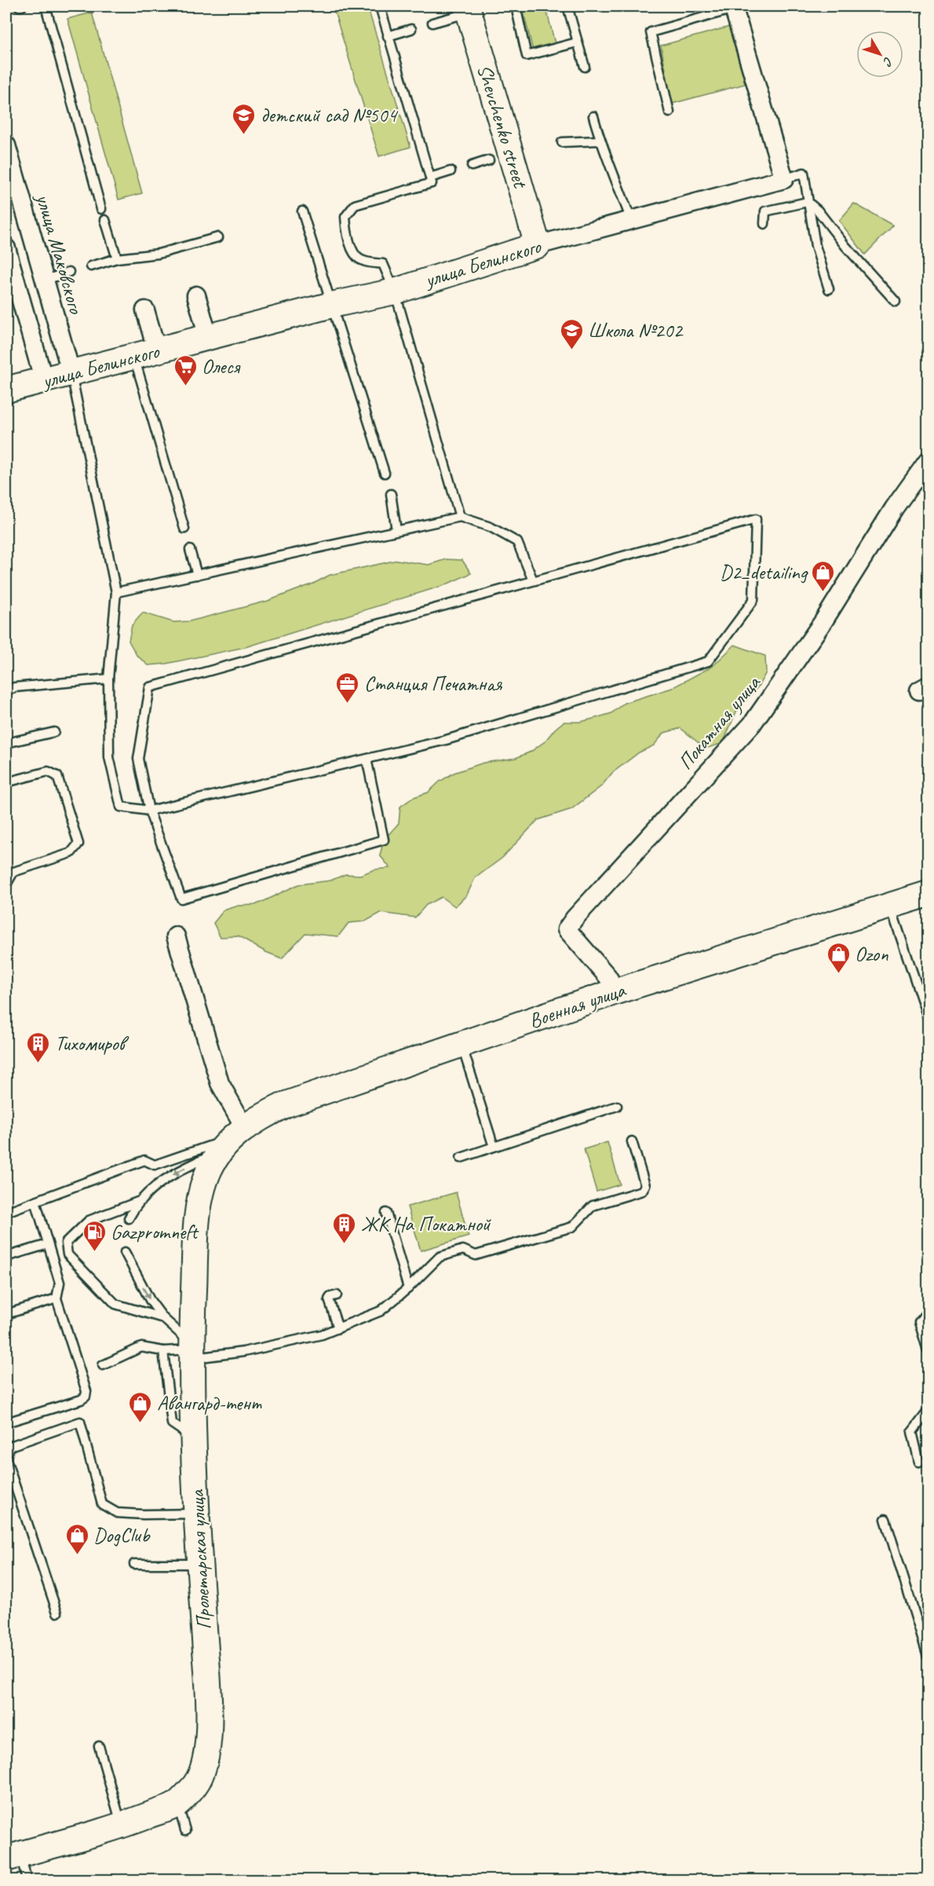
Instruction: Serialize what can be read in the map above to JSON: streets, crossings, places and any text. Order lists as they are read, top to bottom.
{
  "streets": {
    "main road": [
      "Shevchenko street",
      "улица Белинского",
      "Военная улица",
      "Пролетарская улица"
    ],
    "street": ["улица Маковского", "Покатная улица"]
  },
  "crossings": [
    ["Shevchenko street", "улица Белинского"],
    ["улица Маковского", "улица Белинского"],
    ["Покатная улица", "Военная улица"],
    ["Военная улица", "Пролетарская улица"]
  ],
  "places": {
    "school or university": ["детский сад №504", "Школа №202"],
    "supermarket": ["Олеся"],
    "shop": [
      "D2_detailing",
      "Ozon",
      "Авангард-тент",
      "DogClub"
    ],
    "office": ["Станция Печатная"],
    "building": ["Тихомиров", "ЖК На Покатной"],
    "fuel station": ["Gazpromneft"]
  },
  "north": "bottom right"
}
